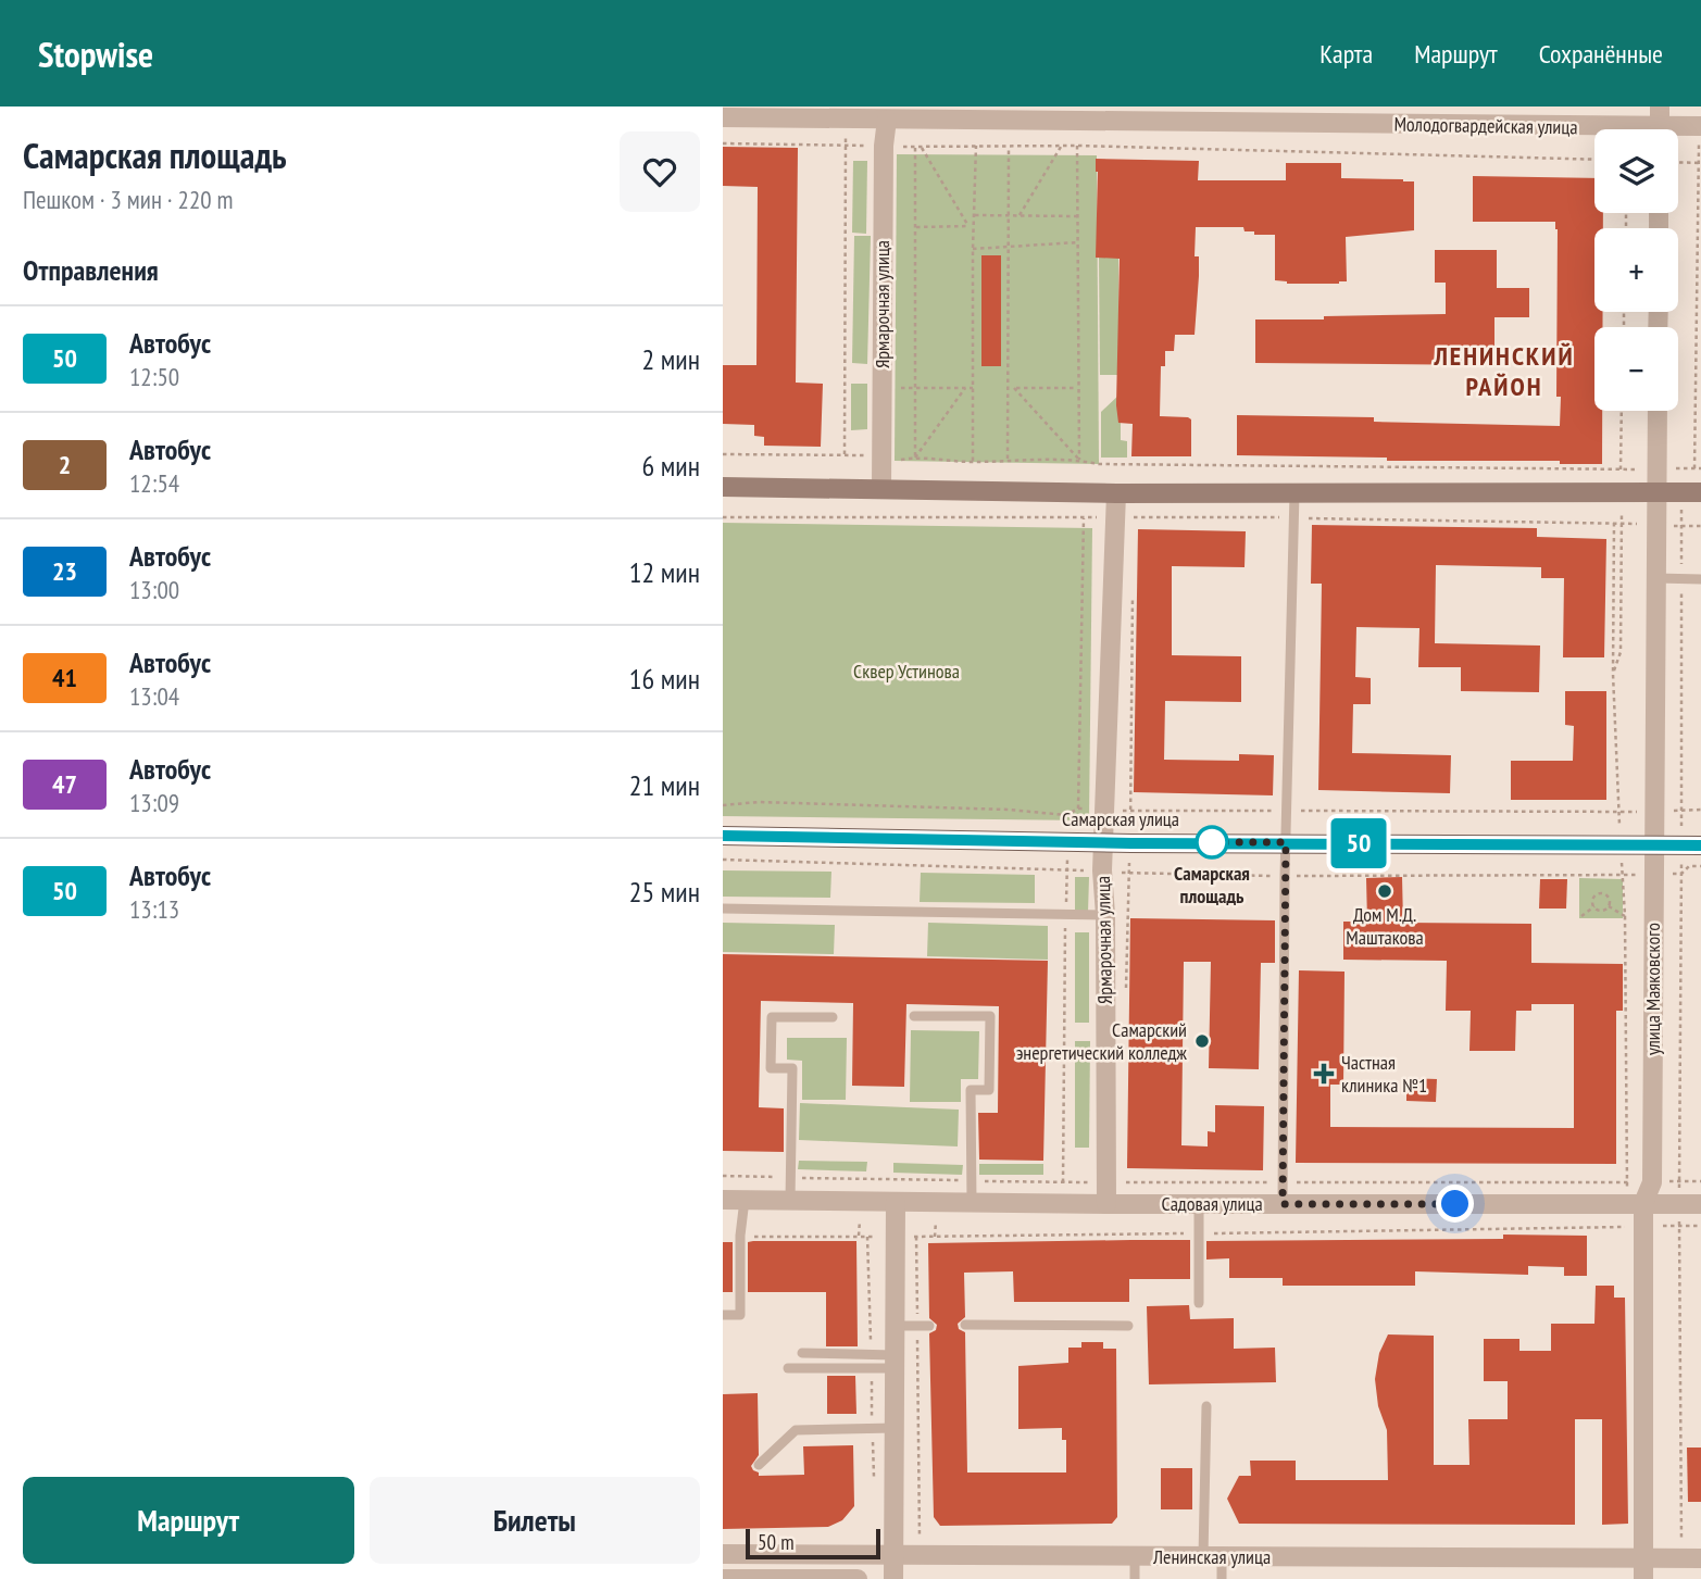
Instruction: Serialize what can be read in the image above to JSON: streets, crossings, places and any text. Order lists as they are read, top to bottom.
{
  "streets": {
    "main road": ["Самарская улица"],
    "street": [
      "Молодогвардейская улица",
      "Ярмарочная улица",
      "улица Маяковского",
      "Садовая улица",
      "Ленинская улица"
    ]
  },
  "crossings": [
    ["Молодогвардейская улица", "Ярмарочная улица"],
    ["Ярмарочная улица", "Самарская улица"],
    ["Ярмарочная улица", "Садовая улица"],
    ["Самарская улица", "улица Маяковского"],
    ["улица Маяковского", "Садовая улица"],
    ["улица Маяковского", "Ленинская улица"]
  ],
  "districts": ["ЛЕНИНСКИЙ РАЙОН"],
  "parks": ["Сквер Устинова"],
  "places": {
    "other": ["Самарская площадь", "Дом М.Д. Маштакова", "Самарский энергетический колледж"],
    "health": ["Частная клиника №1"]
  },
  "lines": ["bus line 50"],
  "scale_bar": "50 m",
  "page": {
    "header": "Stopwise",
    "nav": ["Карта", "Маршрут", "Сохранённые"],
    "heading": [
      ["Самарская площадь", "Пешком · 3 мин · 220 m"],
      "Отправления"
    ],
    "on_map": "50",
    "map_buttons": ["+", "−"],
    "list": [
      {
        "mark": "50",
        "name": "Автобус",
        "note": "12:50",
        "value": "2 мин"
      },
      {
        "mark": "2",
        "name": "Автобус",
        "note": "12:54",
        "value": "6 мин"
      },
      {
        "mark": "23",
        "name": "Автобус",
        "note": "13:00",
        "value": "12 мин"
      },
      {
        "mark": "41",
        "name": "Автобус",
        "note": "13:04",
        "value": "16 мин"
      },
      {
        "mark": "47",
        "name": "Автобус",
        "note": "13:09",
        "value": "21 мин"
      },
      {
        "mark": "50",
        "name": "Автобус",
        "note": "13:13",
        "value": "25 мин"
      }
    ],
    "buttons": ["Маршрут", "Билеты"],
    "scale": "50 m"
  }
}
